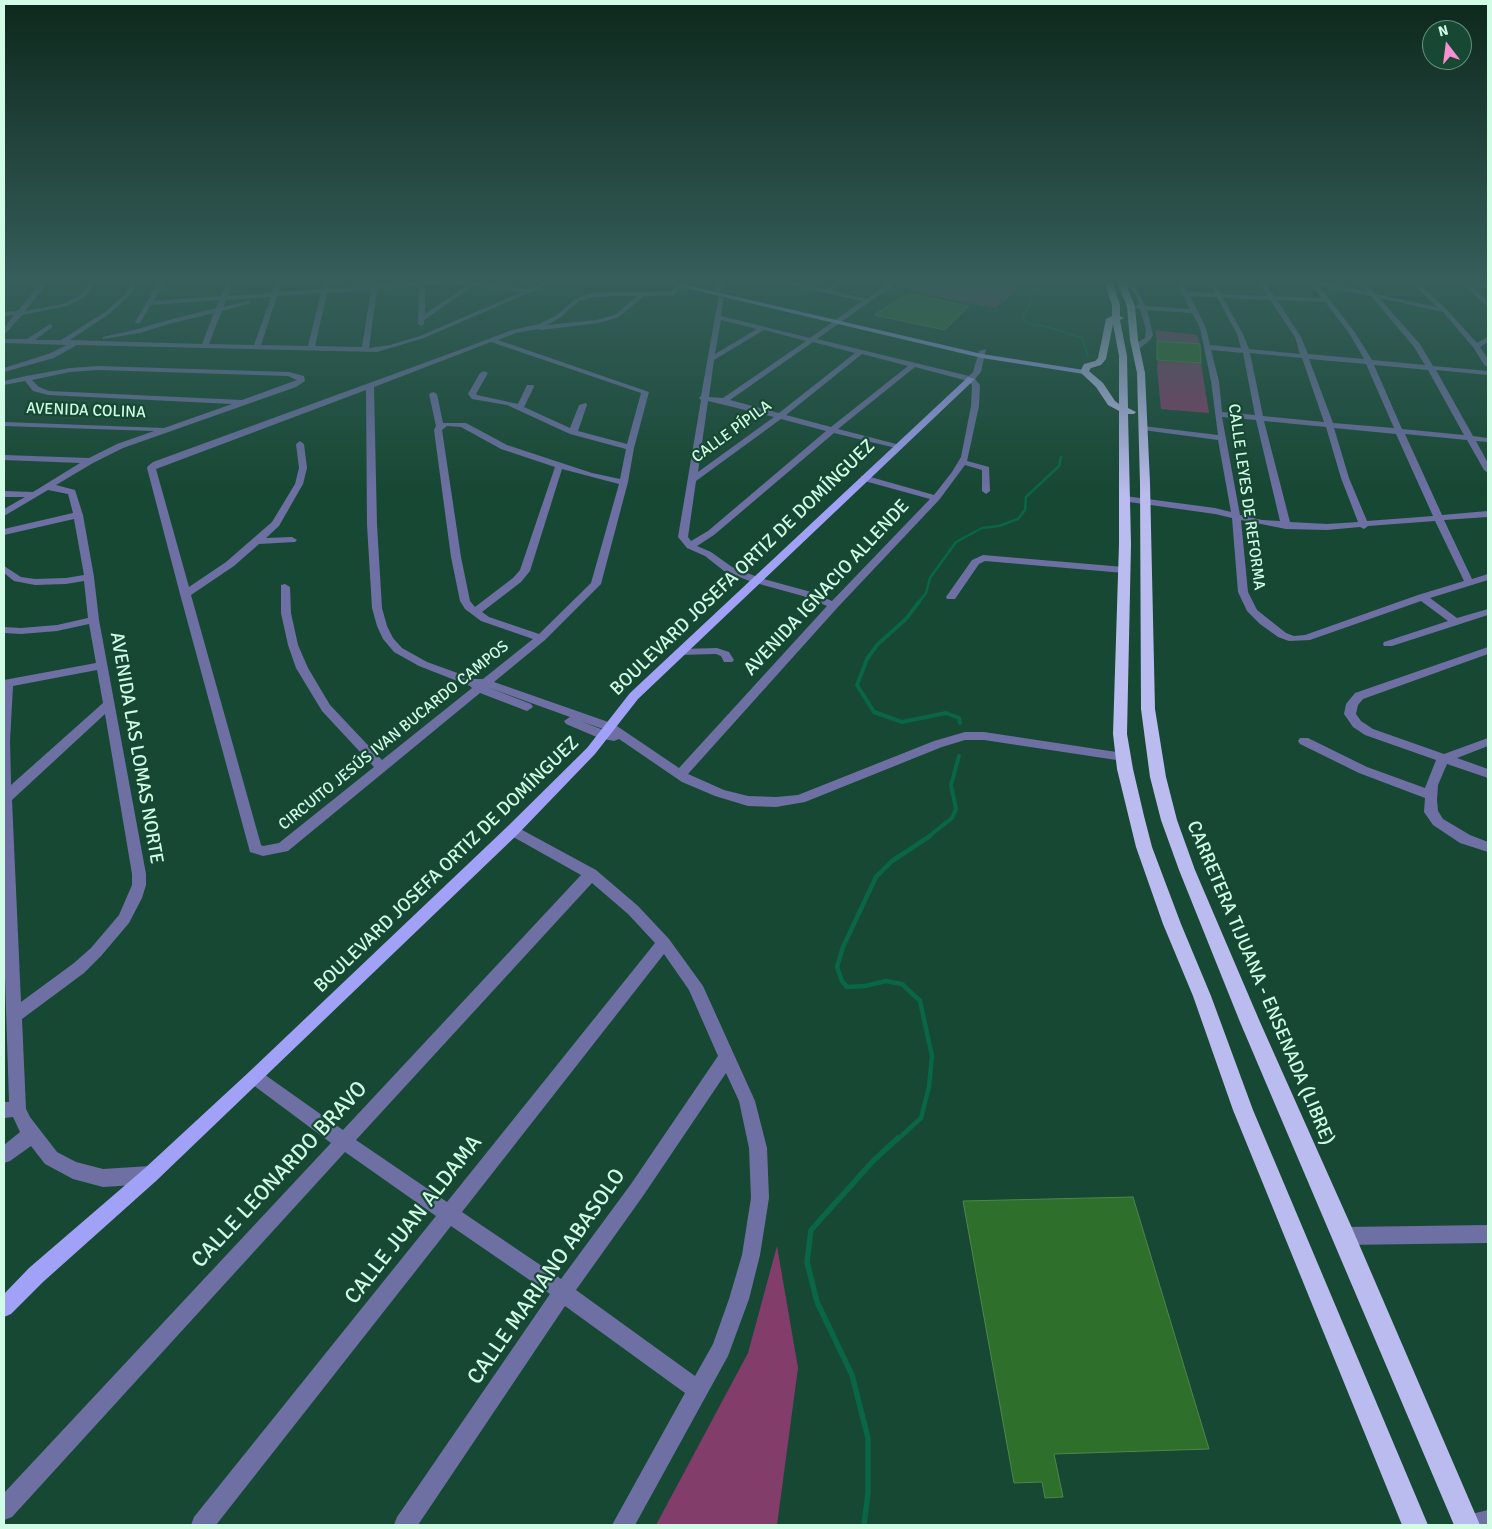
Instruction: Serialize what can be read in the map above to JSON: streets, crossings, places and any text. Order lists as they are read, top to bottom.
{
  "streets": {
    "highway": ["CARRETERA TIJUANA - ENSENADA (LIBRE)"],
    "main road": ["BOULEVARD JOSEFA ORTIZ DE DOMÍNGUEZ"],
    "street": [
      "AVENIDA COLINA",
      "CALLE PÍPILA",
      "CALLE LEYES DE REFORMA",
      "AVENIDA IGNACIO ALLENDE",
      "CIRCUITO JESÚS IVAN BUCARDO CAMPOS",
      "AVENIDA LAS LOMAS NORTE",
      "CALLE LEONARDO BRAVO",
      "CALLE JUAN ALDAMA",
      "CALLE MARIANO ABASOLO"
    ]
  },
  "crossings": [
    ["BOULEVARD JOSEFA ORTIZ DE DOMÍNGUEZ", "AVENIDA IGNACIO ALLENDE"]
  ],
  "north": "top"
}
